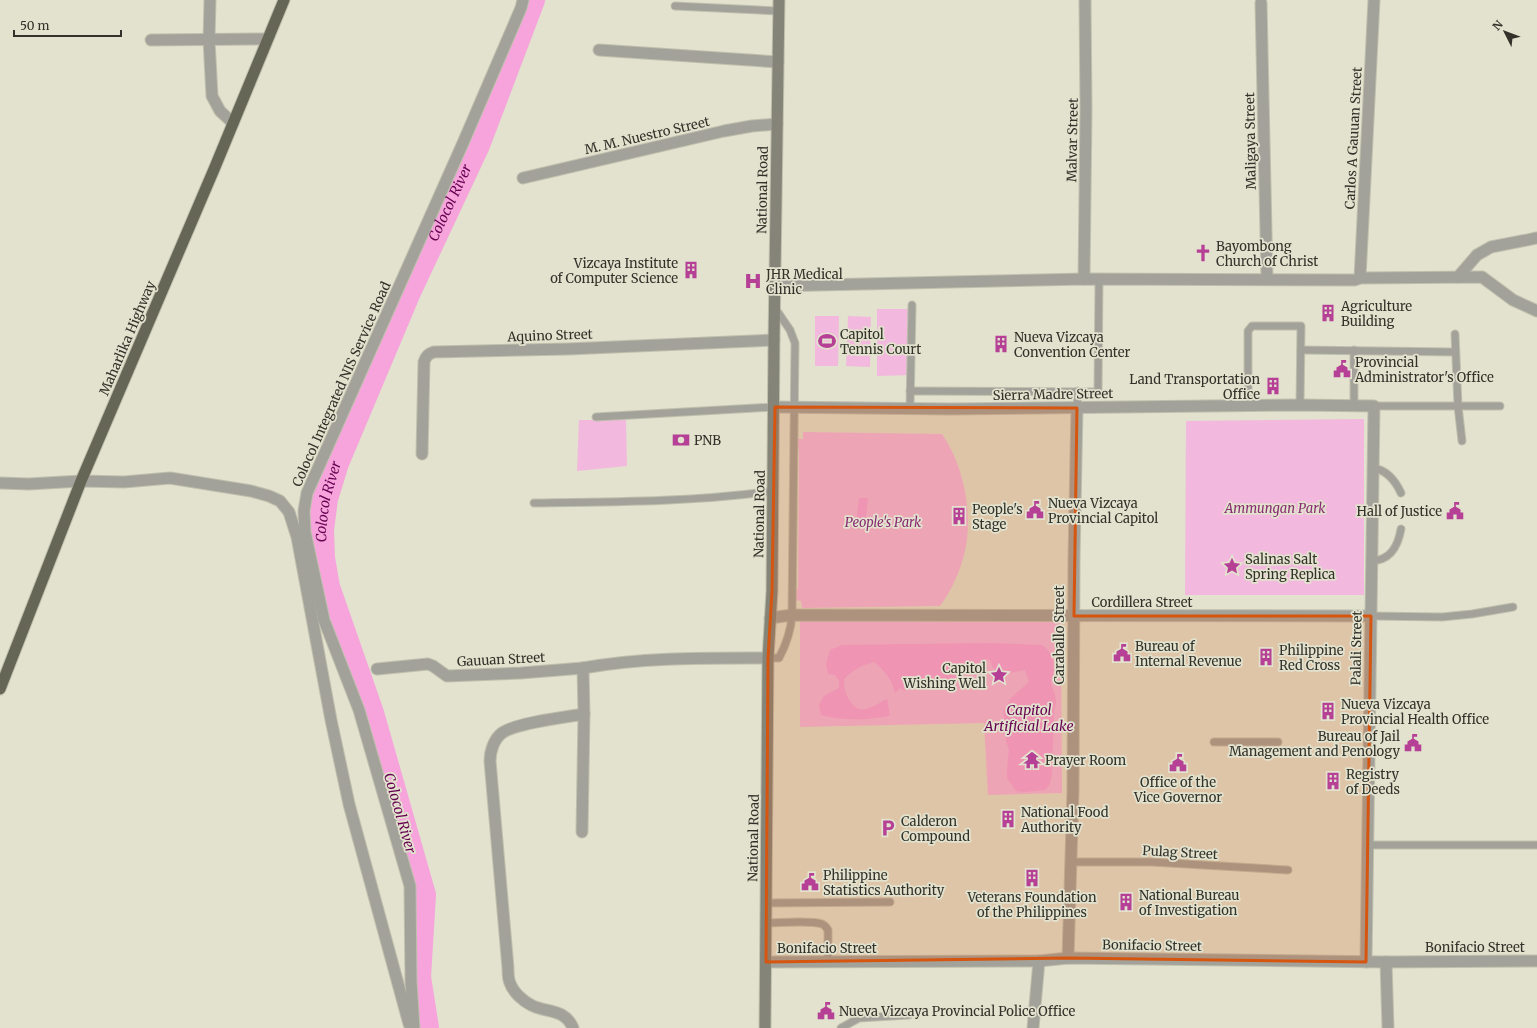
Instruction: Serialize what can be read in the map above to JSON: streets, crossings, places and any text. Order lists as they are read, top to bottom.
{
  "streets": {
    "highway": ["Maharlika Highway"],
    "main road": ["National Road"],
    "street": [
      "M. M. Nuestro Street",
      "Carlos A Gauuan Street",
      "Malvar Street",
      "Maligaya Street",
      "Aquino Street",
      "Colocol Integrated NIS Service Road",
      "Sierra Madre Street",
      "Cordillera Street",
      "Caraballo Street",
      "Palali Street",
      "Gauuan Street",
      "Bonifacio Street"
    ],
    "lane": ["Pulag Street"]
  },
  "crossings": [
    ["M. M. Nuestro Street", "National Road"],
    ["National Road", "Aquino Street"],
    ["National Road", "Sierra Madre Street"],
    ["National Road", "Cordillera Street"],
    ["National Road", "Gauuan Street"],
    ["National Road", "Bonifacio Street"],
    ["Sierra Madre Street", "Caraballo Street"],
    ["Sierra Madre Street", "Palali Street"],
    ["Cordillera Street", "Caraballo Street"],
    ["Cordillera Street", "Palali Street"],
    ["Caraballo Street", "Pulag Street"],
    ["Caraballo Street", "Bonifacio Street"],
    ["Palali Street", "Bonifacio Street"]
  ],
  "water": ["Colocol River", "Capitol Artificial Lake"],
  "parks": ["Ammungan Park", "People's Park"],
  "places": {
    "church": ["Bayombong Church of Christ"],
    "building": [
      "Vizcaya Institute of Computer Science",
      "Agriculture Building",
      "Nueva Vizcaya Convention Center",
      "Land Transportation Office",
      "People's Stage",
      "Philippine Red Cross",
      "Nueva Vizcaya Provincial Health Office",
      "Registry of Deeds",
      "National Food Authority",
      "Veterans Foundation of the Philippines",
      "National Bureau of Investigation"
    ],
    "hospital": ["JHR Medical Clinic"],
    "sports": ["Capitol Tennis Court"],
    "public building": [
      "Provincial Administrator's Office",
      "Nueva Vizcaya Provincial Capitol",
      "Hall of Justice",
      "Bureau of Internal Revenue",
      "Bureau of Jail Management and Penology",
      "Office of the Vice Governor",
      "Philippine Statistics Authority",
      "Nueva Vizcaya Provincial Police Office"
    ],
    "bank": ["PNB"],
    "place": ["Salinas Salt Spring Replica", "Capitol Wishing Well"],
    "temple": ["Prayer Room"],
    "parking": ["Calderon Compound"]
  },
  "scale_bar": "50 m",
  "north": "top left"
}
